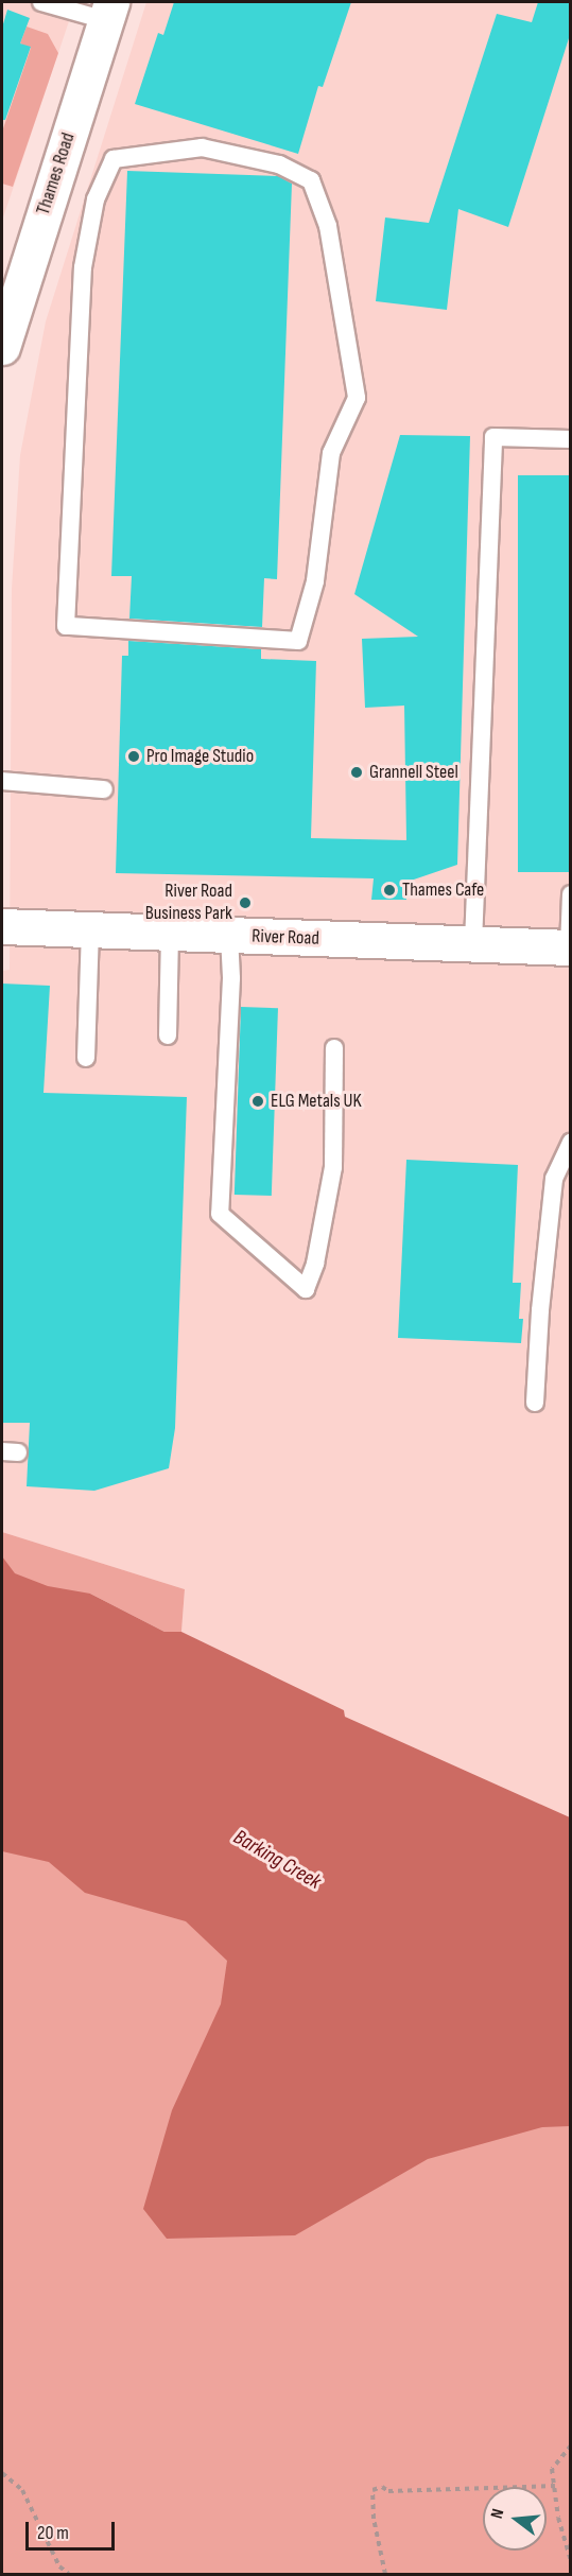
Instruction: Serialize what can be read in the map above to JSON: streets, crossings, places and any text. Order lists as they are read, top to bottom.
{
  "streets": {
    "street": ["Thames Road", "River Road"]
  },
  "water": ["Barking Creek"],
  "places": [
    "Pro Image Studio",
    "Grannell Steel",
    "Thames Cafe",
    "River Road Business Park",
    "ELG Metals UK"
  ],
  "scale_bar": "20 m",
  "north": "left"
}
